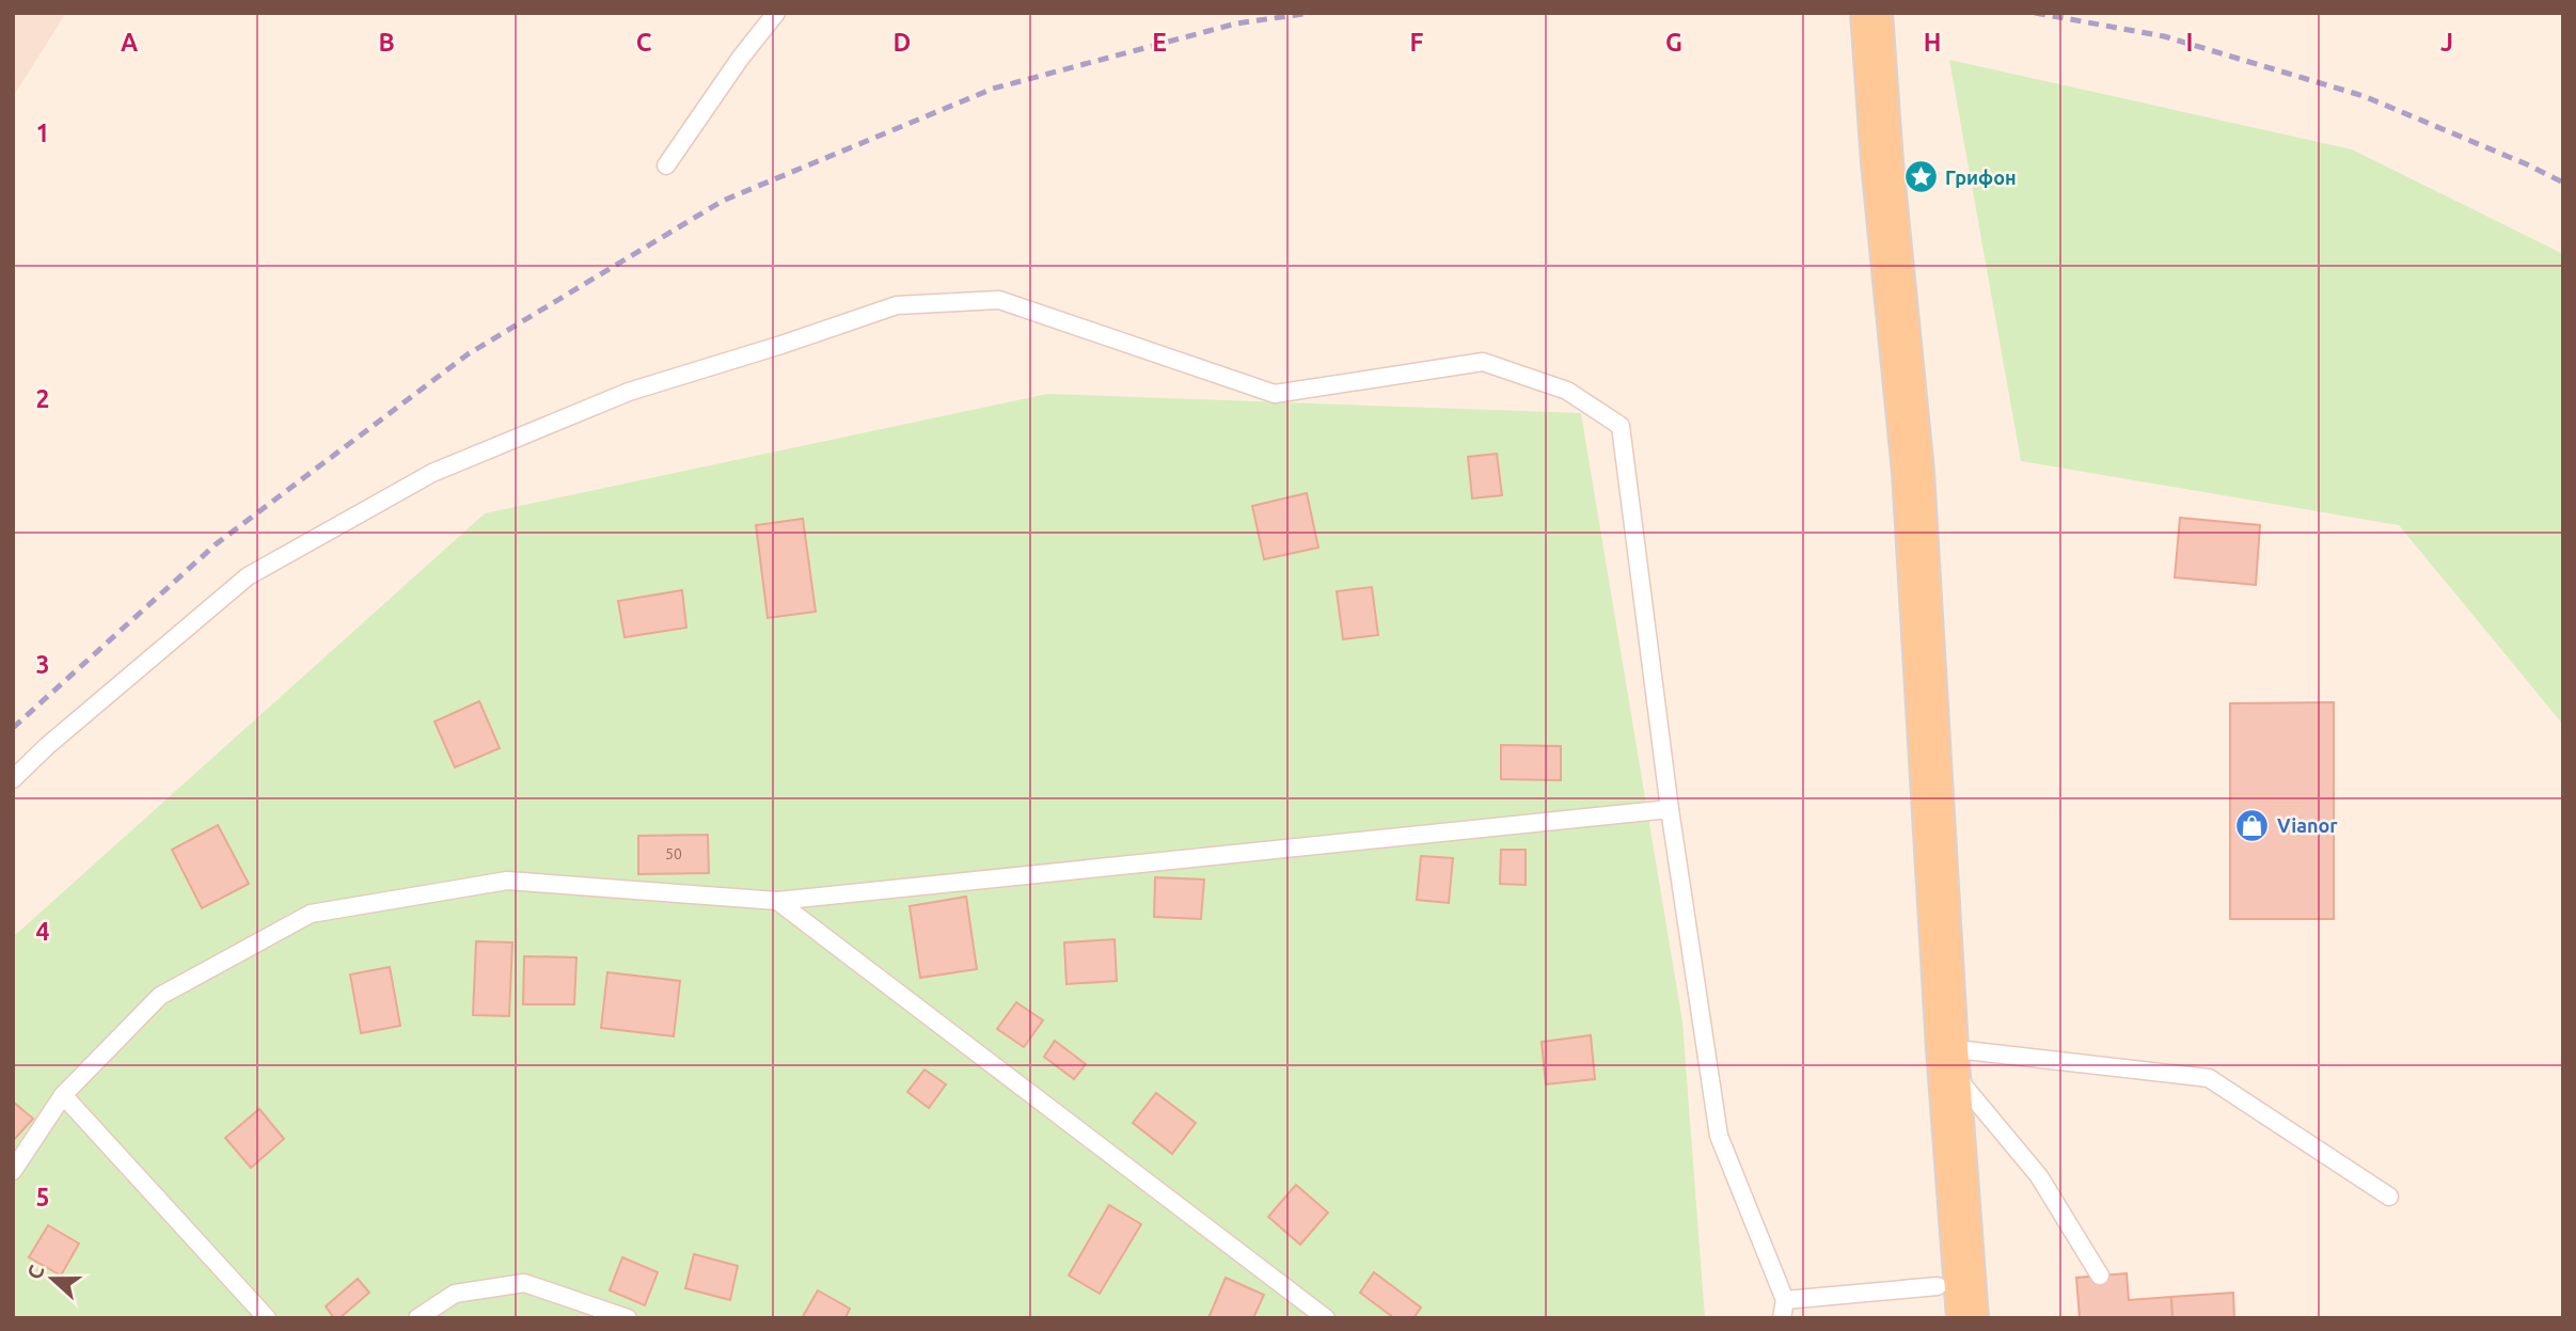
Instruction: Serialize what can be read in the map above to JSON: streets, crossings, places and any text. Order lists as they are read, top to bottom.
{
  "places": {
    "place": ["Грифон"],
    "shop": ["Vianor"]
  },
  "house_numbers": ["50"],
  "north": "left",
  "grid": {
    "columns": [
      "A",
      "B",
      "C",
      "D",
      "E",
      "F",
      "G",
      "H",
      "I",
      "J"
    ],
    "rows": [
      "1",
      "2",
      "3",
      "4",
      "5"
    ]
  }
}
